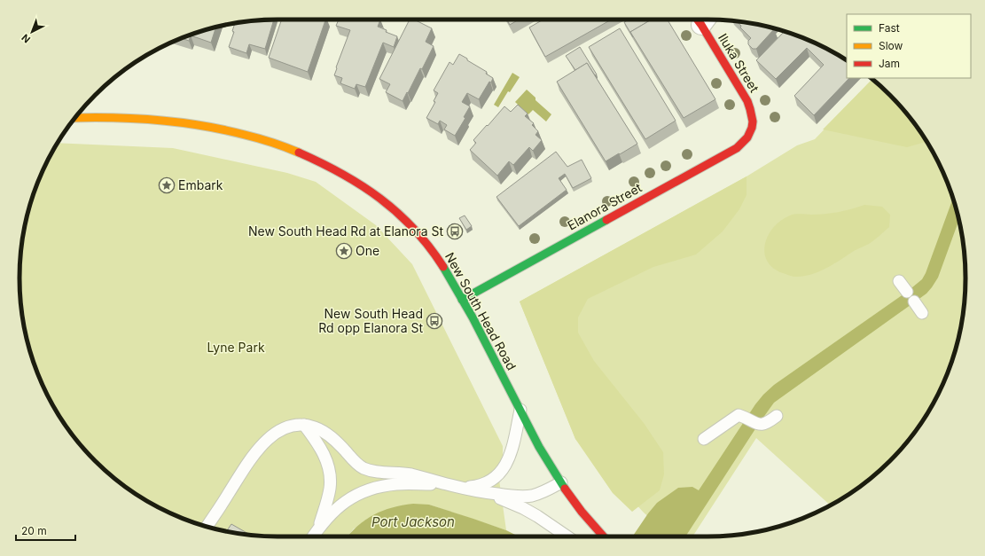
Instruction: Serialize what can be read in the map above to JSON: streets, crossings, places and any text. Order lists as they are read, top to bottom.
{
  "streets": {
    "main road": ["Iluka Street", "Elanora Street", "New South Head Road"]
  },
  "crossings": [
    ["Iluka Street", "Elanora Street"],
    ["Elanora Street", "New South Head Road"]
  ],
  "water": ["Port Jackson"],
  "parks": ["Lyne Park"],
  "places": {
    "place": ["Embark", "One"],
    "bus stop": ["New South Head Rd at Elanora St", "New South Head Rd opp Elanora St"]
  },
  "legend": ["Fast", "Slow", "Jam"],
  "scale_bar": "20 m",
  "north": "bottom left"
}
